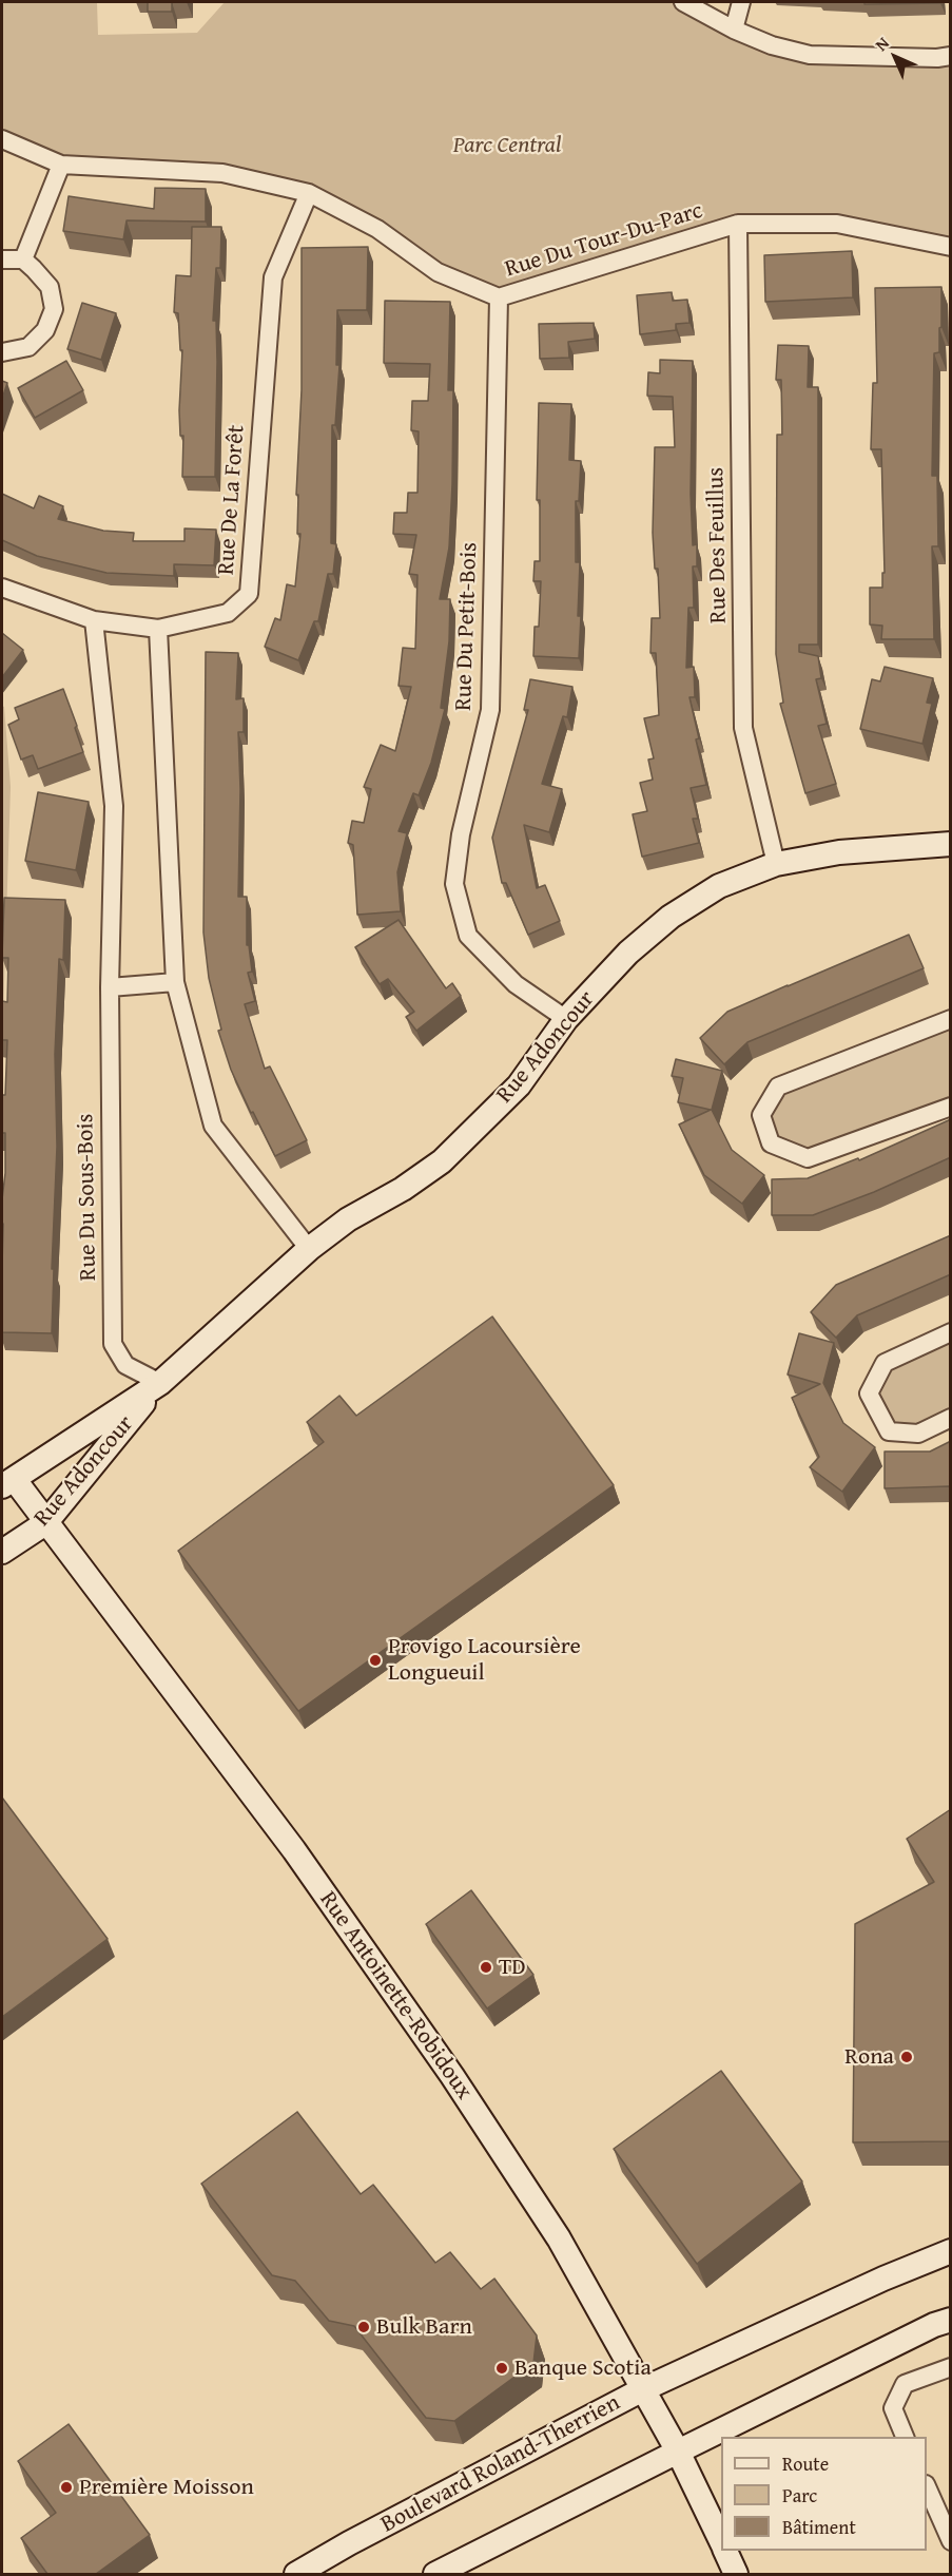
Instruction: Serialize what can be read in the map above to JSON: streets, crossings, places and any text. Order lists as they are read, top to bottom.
{
  "streets": {
    "street": [
      "Rue Du Tour-Du-Parc",
      "Rue De La Forêt",
      "Rue Des Feuillus",
      "Rue Du Petit-Bois",
      "Rue Adoncour",
      "Rue Du Sous-Bois",
      "Rue Antoinette-Robidoux",
      "Boulevard Roland-Therrien"
    ]
  },
  "crossings": [
    ["Rue Du Tour-Du-Parc", "Rue De La Forêt"],
    ["Rue Du Tour-Du-Parc", "Rue Des Feuillus"],
    ["Rue Du Tour-Du-Parc", "Rue Du Petit-Bois"],
    ["Rue De La Forêt", "Rue Du Sous-Bois"],
    ["Rue Des Feuillus", "Rue Adoncour"],
    ["Rue Du Petit-Bois", "Rue Adoncour"],
    ["Rue Adoncour", "Rue Du Sous-Bois"],
    ["Rue Adoncour", "Rue Antoinette-Robidoux"],
    ["Rue Antoinette-Robidoux", "Boulevard Roland-Therrien"]
  ],
  "parks": ["Parc Central"],
  "places": [
    "Provigo Lacoursière Longueuil",
    "TD",
    "Rona",
    "Bulk Barn",
    "Banque Scotia",
    "Première Moisson"
  ],
  "legend": ["Route", "Parc", "Bâtiment"],
  "north": "top left"
}
